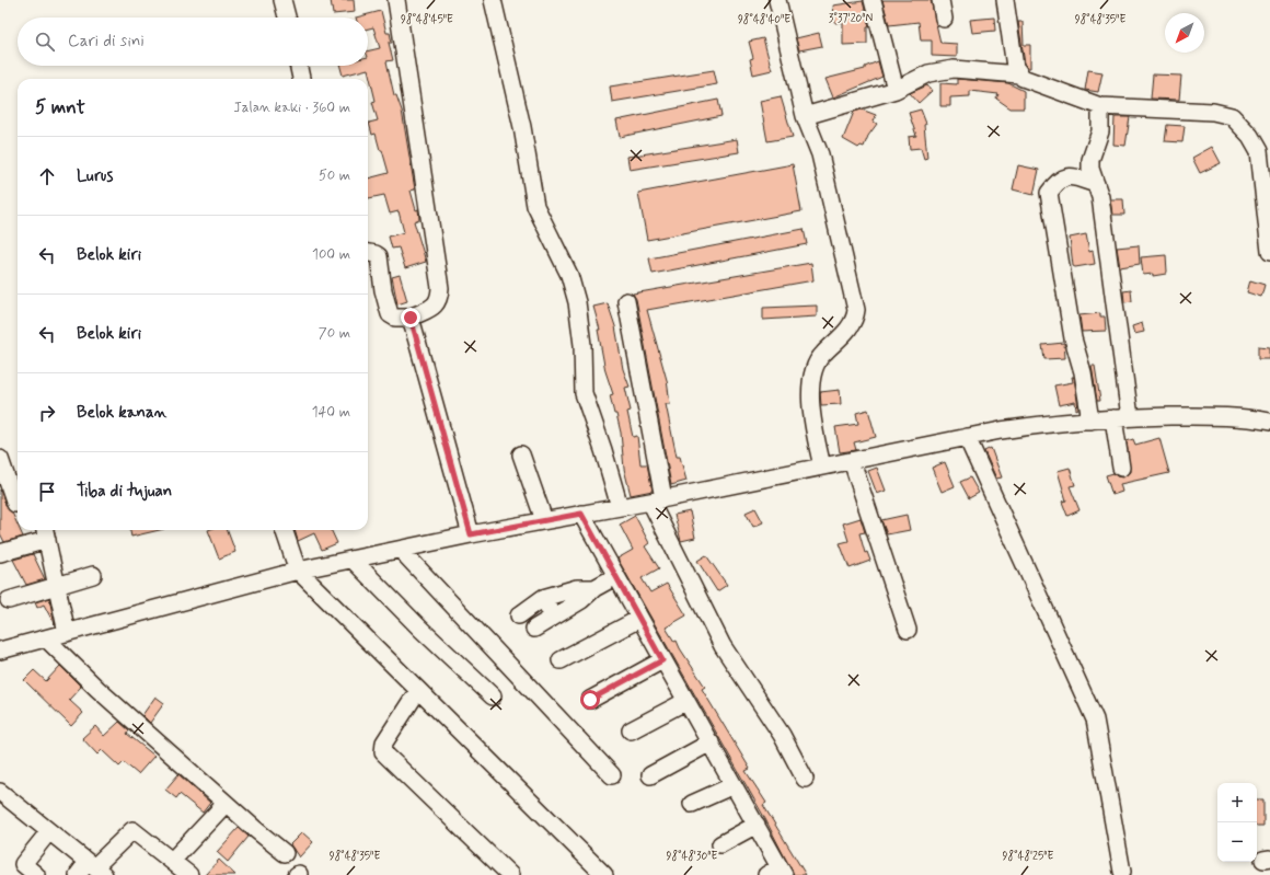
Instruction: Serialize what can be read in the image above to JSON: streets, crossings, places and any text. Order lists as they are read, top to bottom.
{
  "north": "bottom left",
  "page": {
    "search": "Cari di sini",
    "heading": ["5 mnt", "Jalan kaki · 360 m"],
    "list": [
      ["Lurus", "50 m"],
      ["Belok kiri", "100 m"],
      ["Belok kiri", "70 m"],
      ["Belok kanan", "140 m"],
      "Tiba di tujuan"
    ],
    "map_buttons": ["+", "−"]
  },
  "coordinates": [
    "3°37'20\"N",
    "98°48'45\"E",
    "98°48'40\"E",
    "98°48'35\"E",
    "98°48'30\"E",
    "98°48'25\"E"
  ]
}
